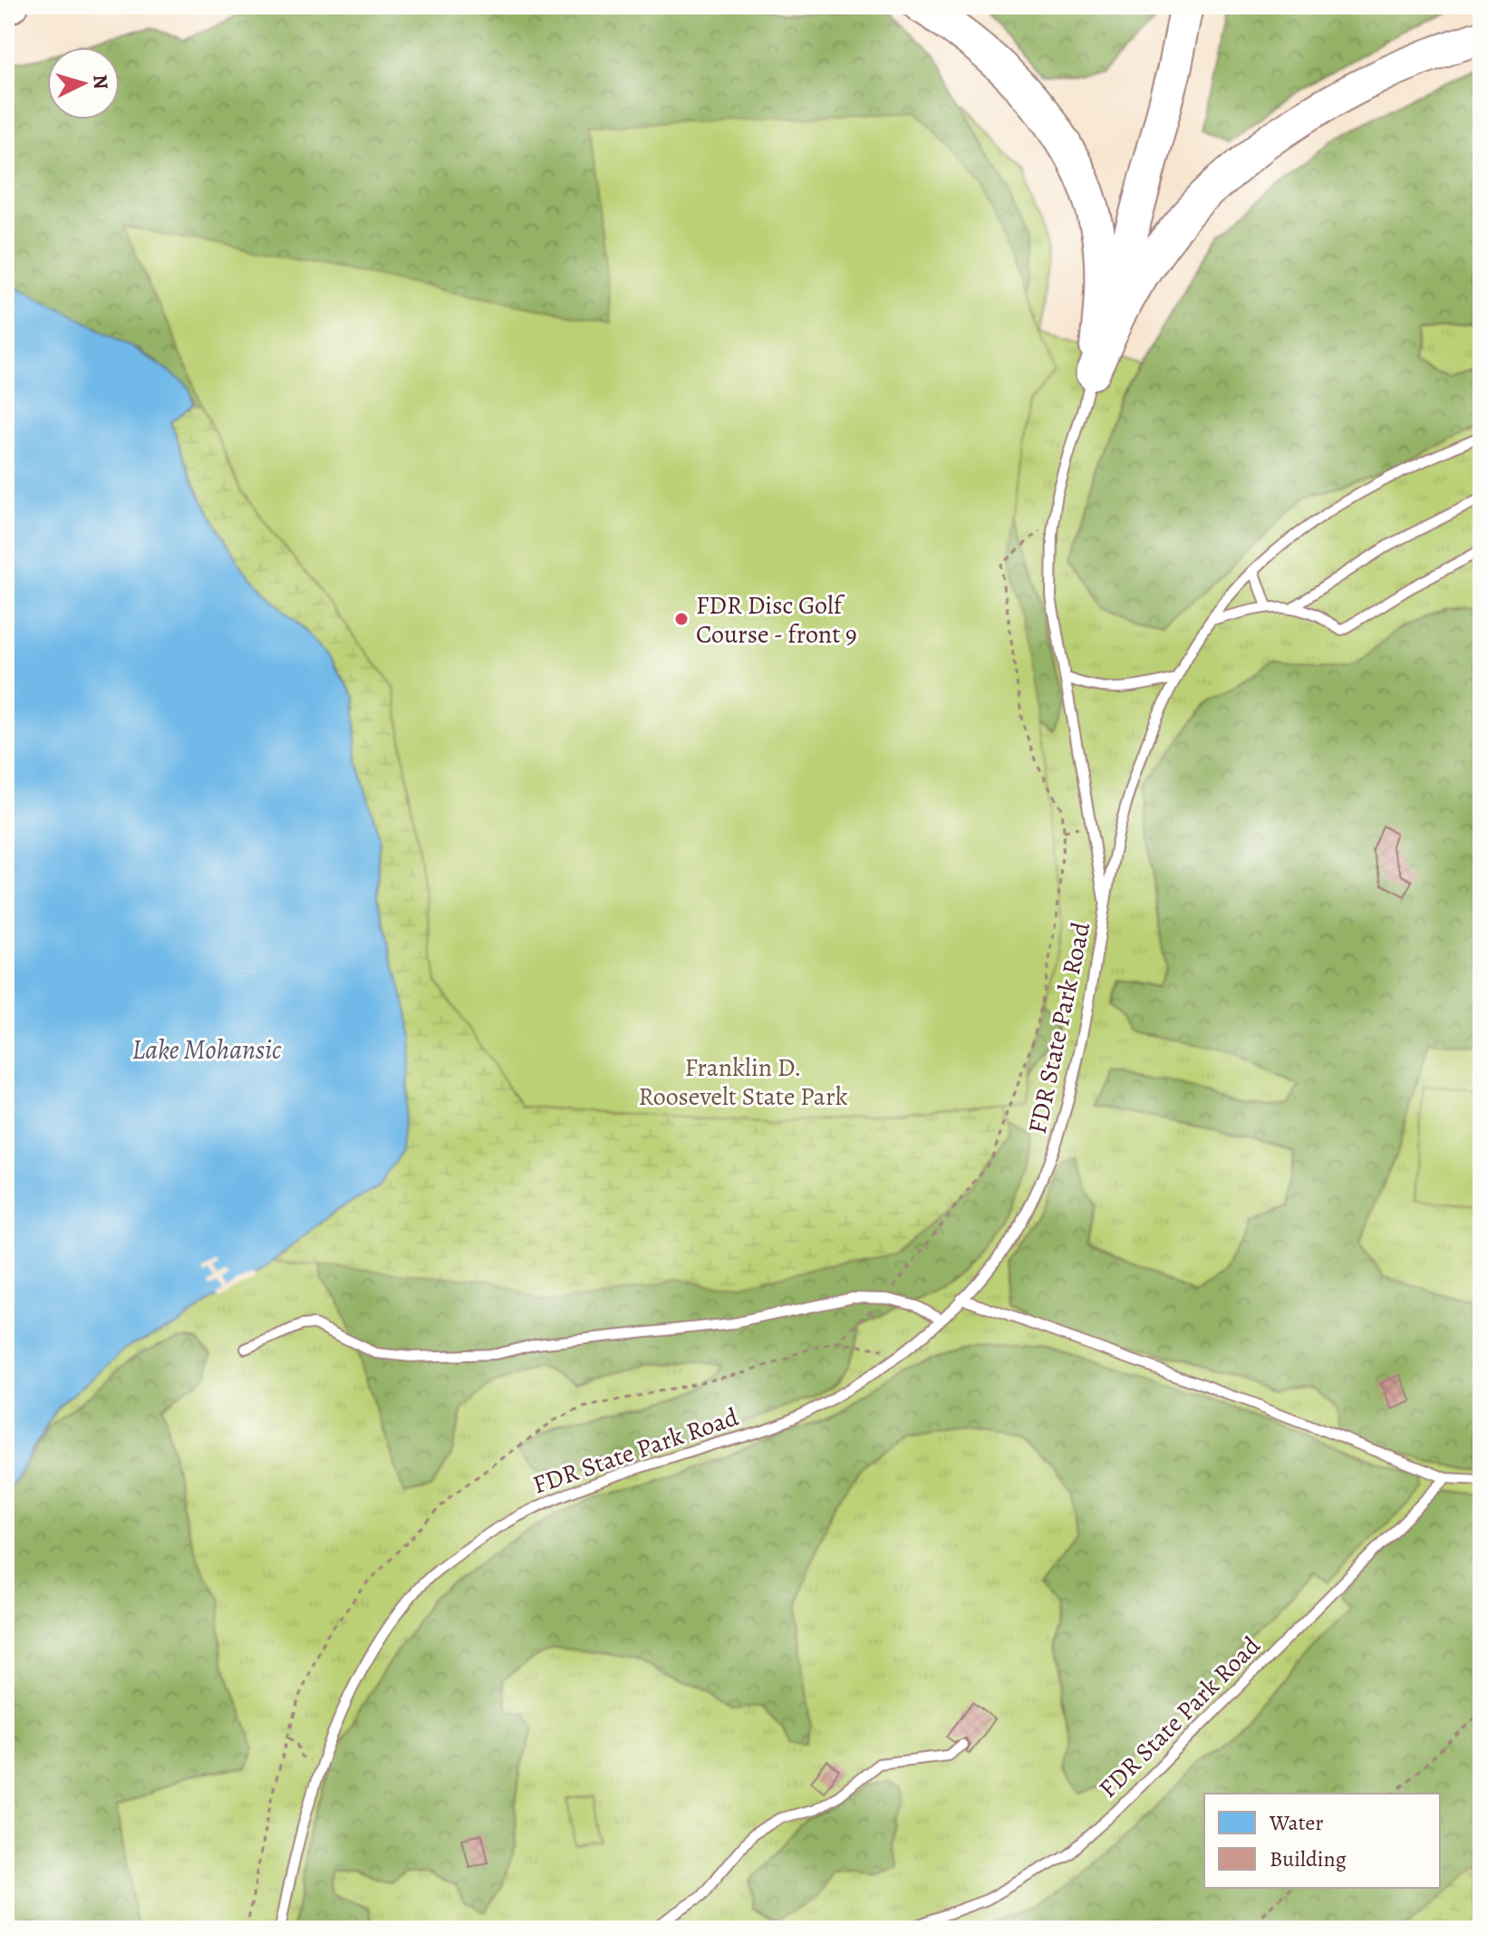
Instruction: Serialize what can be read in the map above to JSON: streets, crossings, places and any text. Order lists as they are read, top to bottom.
{
  "streets": {
    "lane": ["FDR State Park Road"]
  },
  "water": ["Lake Mohansic"],
  "parks": ["Franklin D. Roosevelt State Park"],
  "places": ["FDR Disc Golf Course - front 9"],
  "legend": ["Water", "Building"],
  "north": "right"
}
